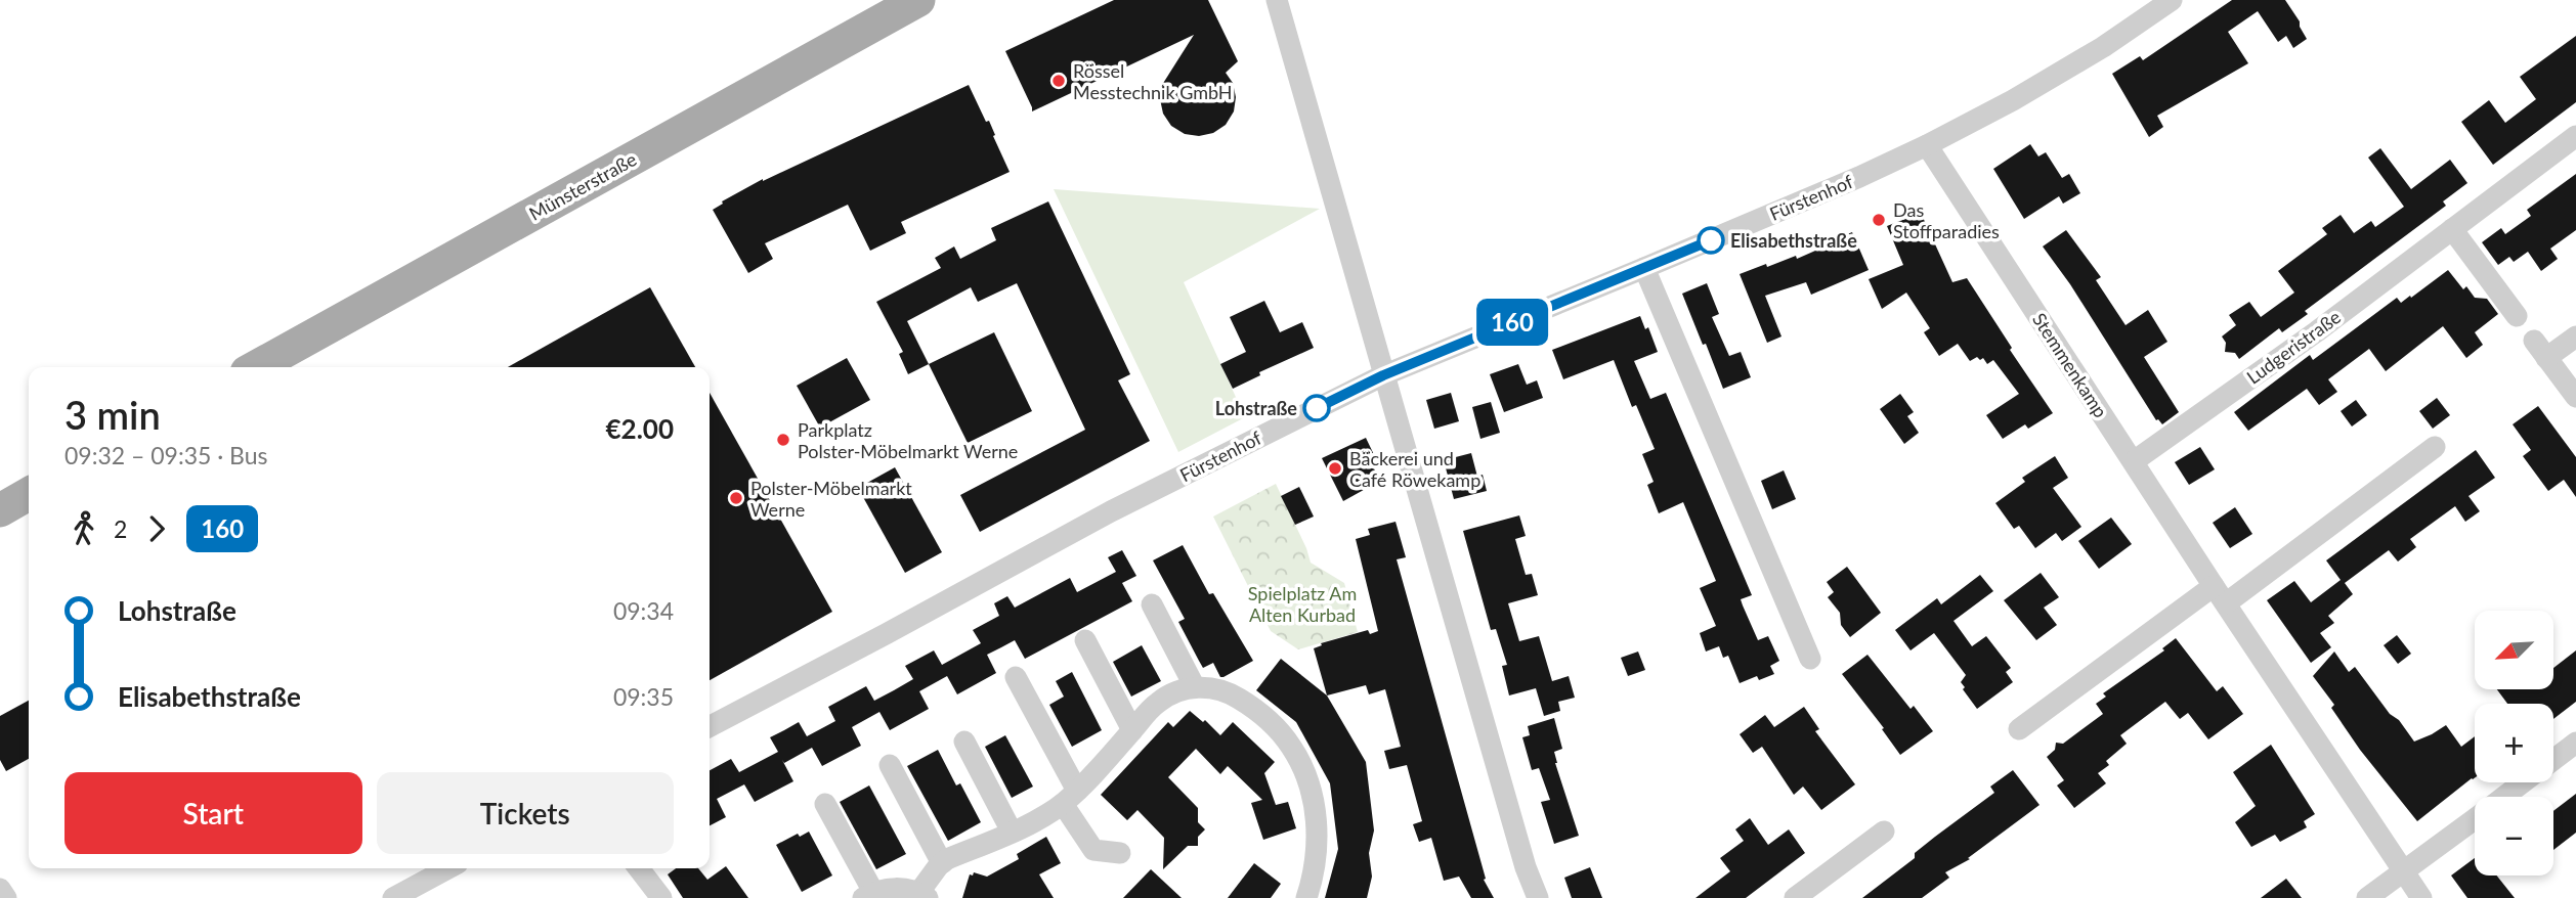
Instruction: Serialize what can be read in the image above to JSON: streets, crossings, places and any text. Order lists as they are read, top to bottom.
{
  "streets": {
    "main road": ["Münsterstraße"],
    "street": ["Fürstenhof", "Ludgeristraße", "Stemmenkamp"]
  },
  "crossings": [
    ["Fürstenhof", "Stemmenkamp"],
    ["Ludgeristraße", "Stemmenkamp"]
  ],
  "parks": ["Spielplatz Am Alten Kurbad"],
  "places": [
    "Rössel Messtechnik GmbH",
    "Das Stoffparadies",
    "Elisabethstraße",
    "Lohstraße",
    "Parkplatz Polster-Möbelmarkt Werne",
    "Bäckerei und Café Röwekamp",
    "Polster-Möbelmarkt Werne"
  ],
  "lines": ["bus line 160"],
  "north": "bottom left",
  "page": {
    "on_map": "160",
    "heading": ["3 min", "09:32 – 09:35 · Bus", "€2.00"],
    "legs": ["2", "160"],
    "list": [
      {
        "name": "Lohstraße",
        "value": "09:34"
      },
      {
        "name": "Elisabethstraße",
        "value": "09:35"
      }
    ],
    "map_buttons": ["+", "−"],
    "buttons": ["Start", "Tickets"]
  }
}
